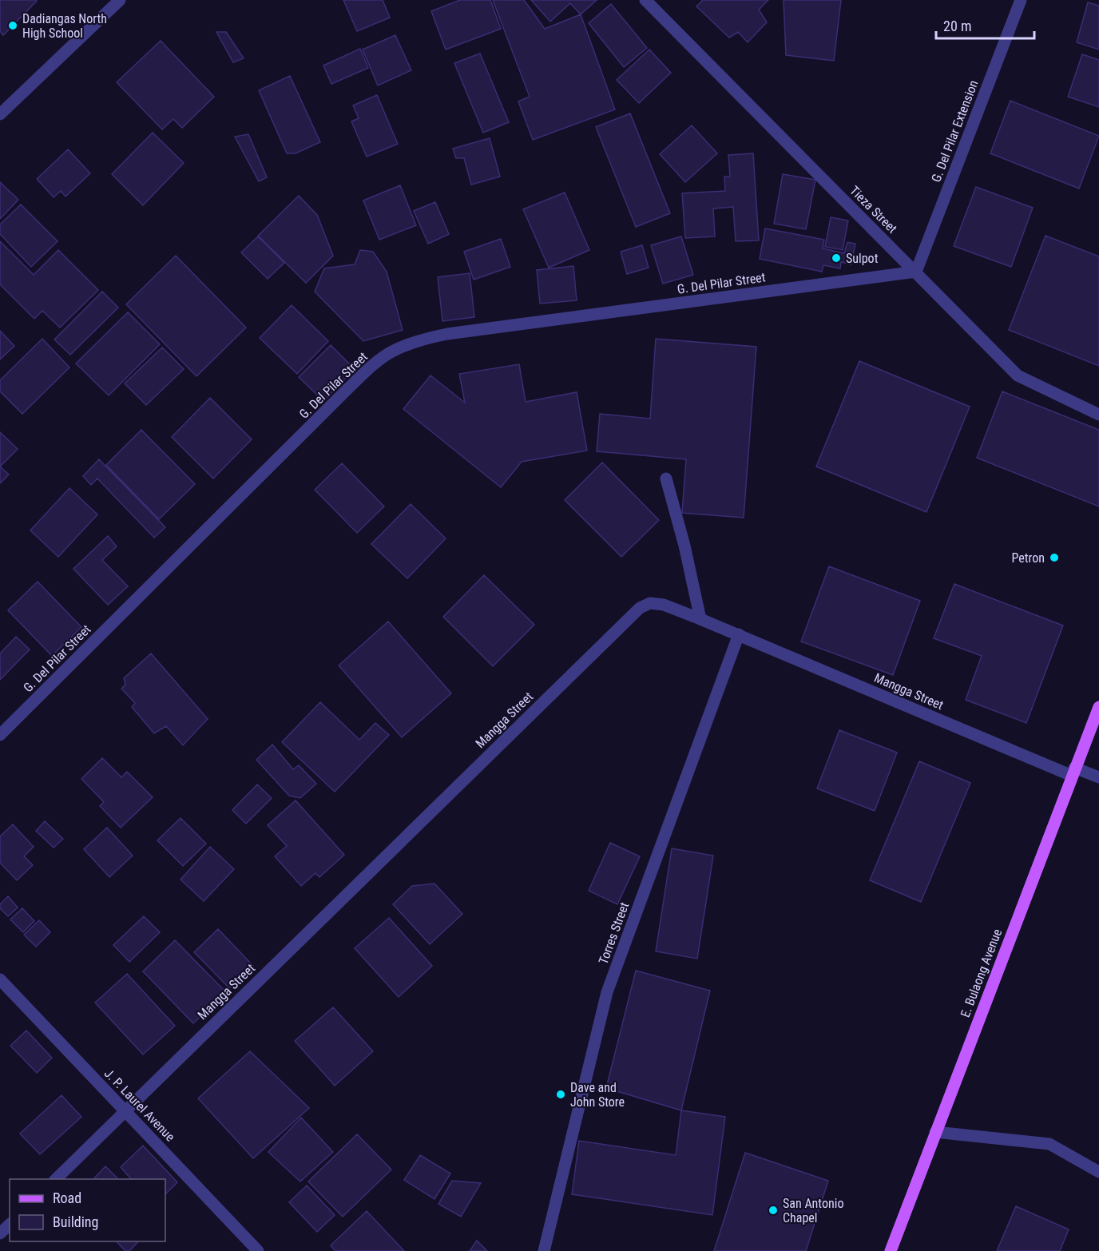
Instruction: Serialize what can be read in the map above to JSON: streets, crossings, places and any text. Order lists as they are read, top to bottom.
{
  "streets": {
    "main road": ["E. Bulaong Avenue"],
    "street": [
      "G. Del Pilar Extension",
      "Tieza Street",
      "G. Del Pilar Street",
      "Mangga Street",
      "Torres Street",
      "J. P. Laurel Avenue"
    ]
  },
  "crossings": [
    ["G. Del Pilar Extension", "Tieza Street"],
    ["G. Del Pilar Extension", "G. Del Pilar Street"],
    ["Tieza Street", "G. Del Pilar Street"],
    ["Mangga Street", "Torres Street"],
    ["Mangga Street", "E. Bulaong Avenue"],
    ["Mangga Street", "J. P. Laurel Avenue"]
  ],
  "places": [
    "Dadiangas North High School",
    "Sulpot",
    "Petron",
    "Dave and John Store",
    "San Antonio Chapel"
  ],
  "legend": ["Road", "Building"],
  "scale_bar": "20 m"
}
